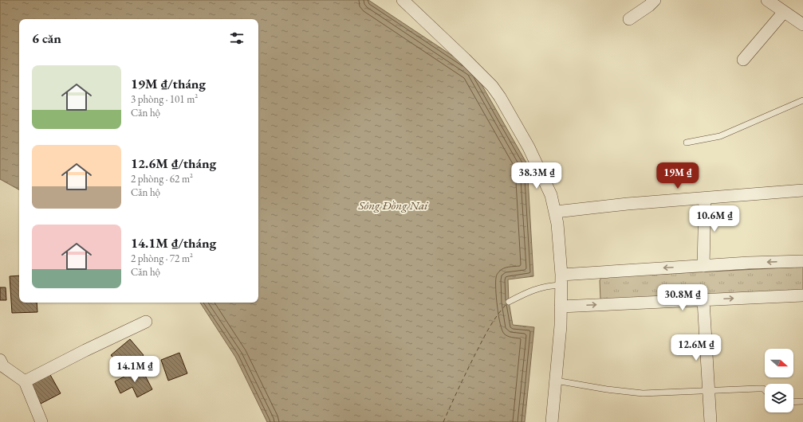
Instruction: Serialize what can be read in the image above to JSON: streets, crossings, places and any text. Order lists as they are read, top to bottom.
{
  "water": ["Sông Đồng Nai"],
  "north": "right",
  "page": {
    "heading": "6 căn",
    "list": [
      {
        "name": "19M ₫/tháng",
        "note": "3 phòng · 101 m² · Căn hộ"
      },
      {
        "name": "12.6M ₫/tháng",
        "note": "2 phòng · 62 m² · Căn hộ"
      },
      {
        "name": "14.1M ₫/tháng",
        "note": "2 phòng · 72 m² · Căn hộ"
      }
    ],
    "price": [
      "38.3M ₫",
      "19M ₫",
      "10.6M ₫",
      "30.8M ₫",
      "12.6M ₫",
      "14.1M ₫"
    ]
  }
}
